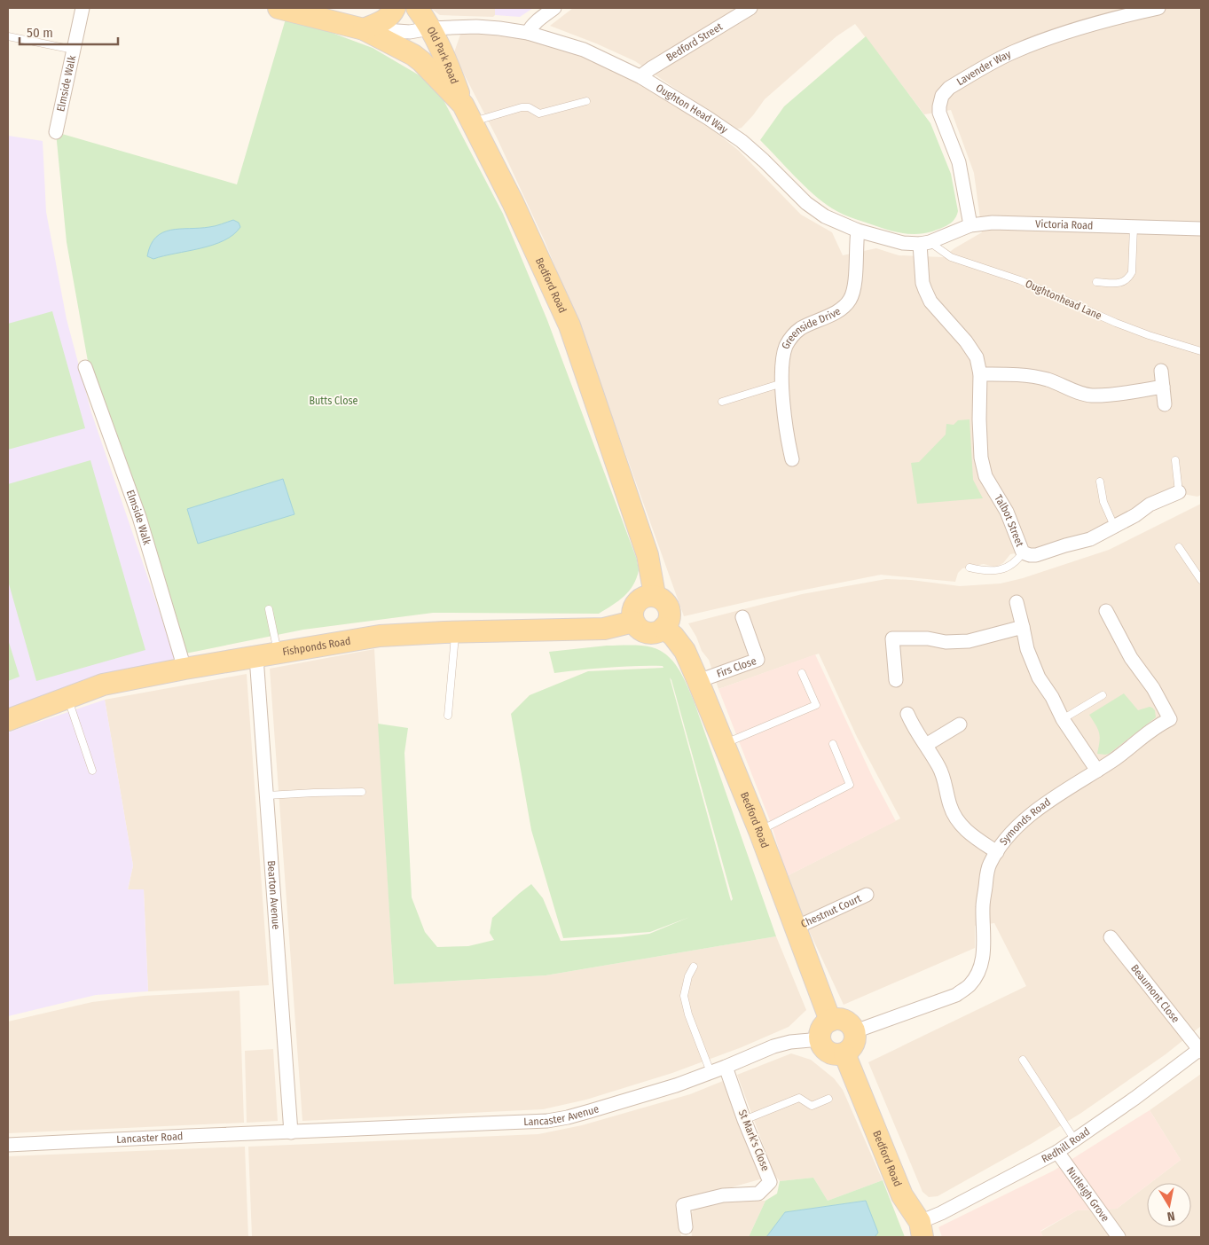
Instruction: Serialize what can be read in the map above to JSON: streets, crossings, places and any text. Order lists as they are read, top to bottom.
{
  "streets": {
    "main road": ["Old Park Road", "Bedford Road", "Fishponds Road"],
    "street": [
      "Bedford Street",
      "Lavender Way",
      "Elmside Walk",
      "Oughton Head Way",
      "Victoria Road",
      "Greenside Drive",
      "Talbot Street",
      "Firs Close",
      "Symonds Road",
      "Bearton Avenue",
      "Chestnut Court",
      "Beaumont Close",
      "Lancaster Avenue",
      "Lancaster Road",
      "St Mark's Close",
      "Redhill Road",
      "Nutleigh Grove"
    ],
    "lane": ["Oughtonhead Lane"]
  },
  "crossings": [
    ["Bedford Street", "Oughton Head Way"],
    ["Old Park Road", "Oughton Head Way"],
    ["Old Park Road", "Bedford Road"],
    ["Lavender Way", "Victoria Road"],
    ["Elmside Walk", "Fishponds Road"],
    ["Oughton Head Way", "Victoria Road"],
    ["Oughton Head Way", "Bedford Road"],
    ["Oughton Head Way", "Oughtonhead Lane"],
    ["Oughton Head Way", "Greenside Drive"],
    ["Oughton Head Way", "Talbot Street"],
    ["Victoria Road", "Oughtonhead Lane"],
    ["Victoria Road", "Talbot Street"],
    ["Bedford Road", "Fishponds Road"],
    ["Bedford Road", "Firs Close"],
    ["Bedford Road", "Symonds Road"],
    ["Bedford Road", "Chestnut Court"],
    ["Bedford Road", "Lancaster Avenue"],
    ["Bedford Road", "Redhill Road"],
    ["Oughtonhead Lane", "Talbot Street"],
    ["Fishponds Road", "Bearton Avenue"],
    ["Symonds Road", "Lancaster Avenue"],
    ["Bearton Avenue", "Lancaster Avenue"],
    ["Bearton Avenue", "Lancaster Road"],
    ["Beaumont Close", "Redhill Road"],
    ["Lancaster Avenue", "Lancaster Road"],
    ["Lancaster Avenue", "St Mark's Close"],
    ["Redhill Road", "Nutleigh Grove"]
  ],
  "parks": ["Butts Close"],
  "scale_bar": "50 m",
  "north": "bottom"
}
